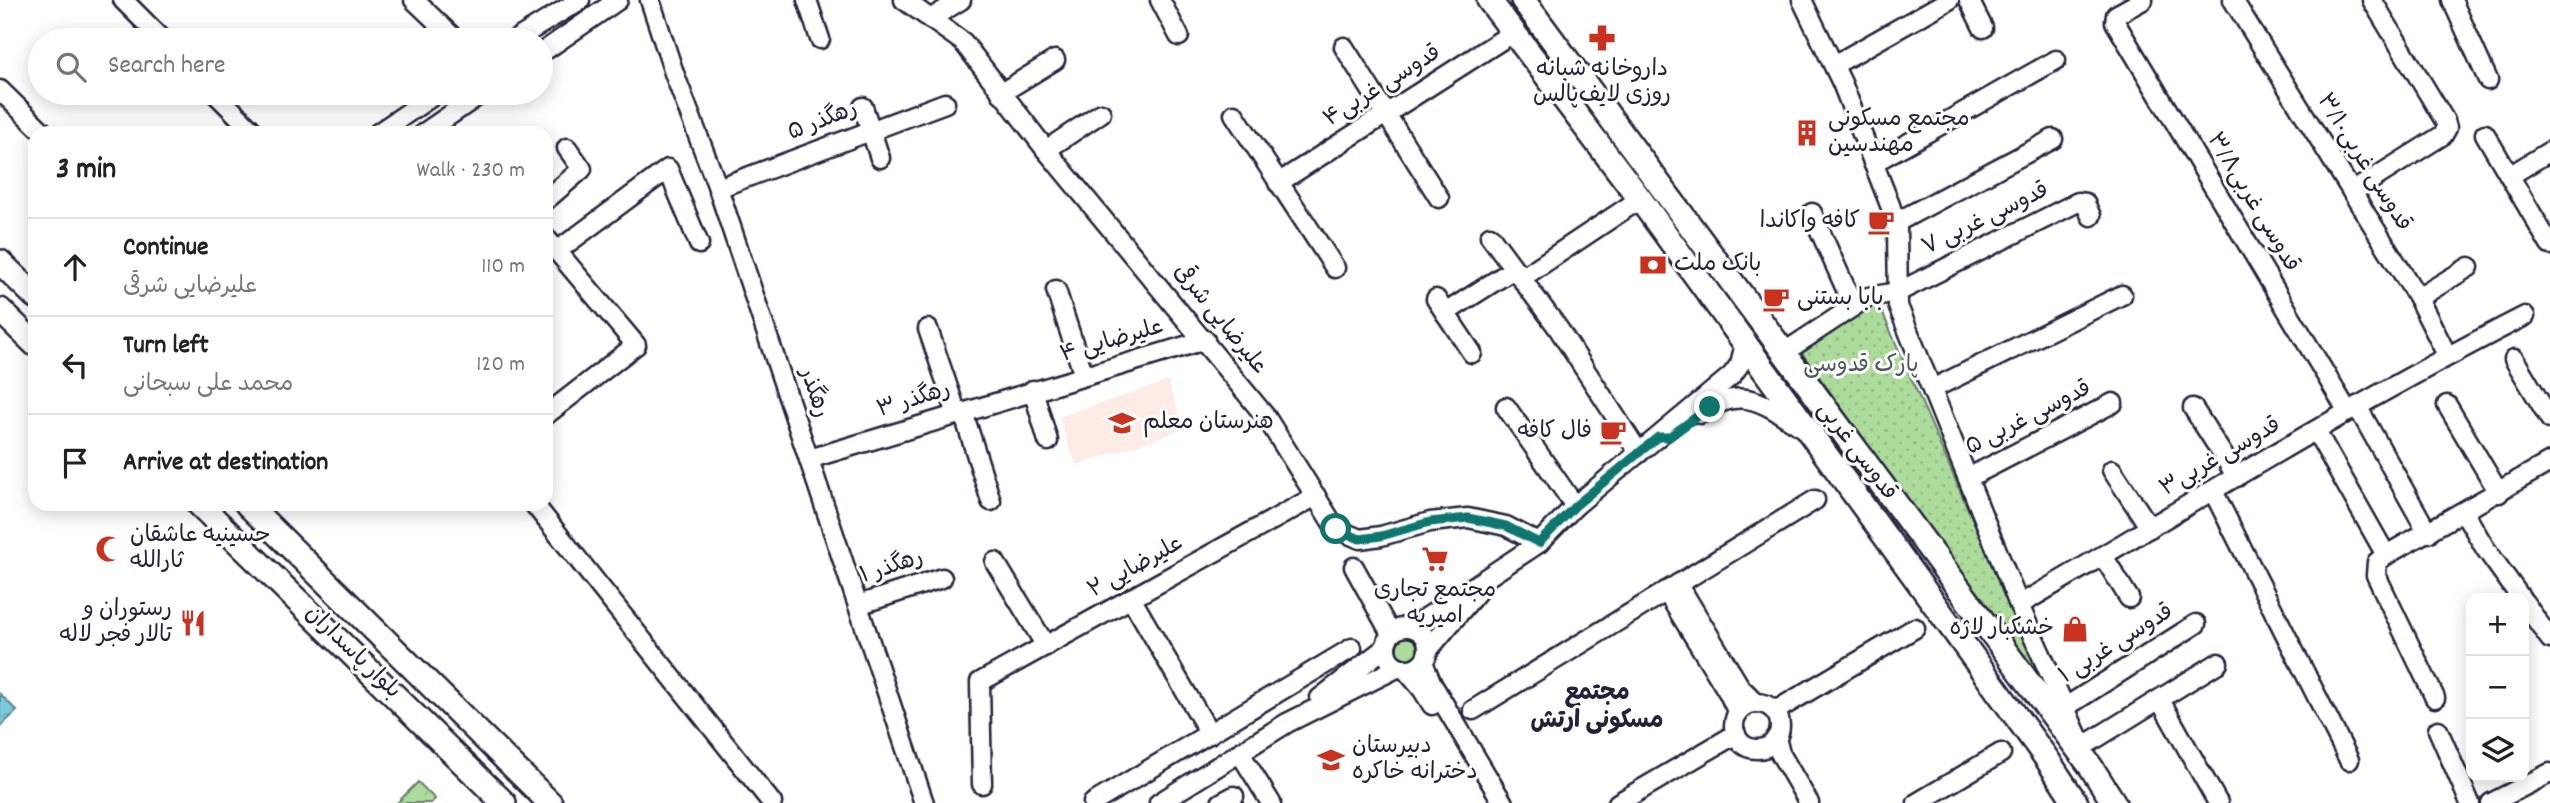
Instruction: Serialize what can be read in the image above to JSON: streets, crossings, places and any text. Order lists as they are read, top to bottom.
{
  "streets": {
    "main road": ["قدوسی غربی", "بلوار پاسداران"],
    "street": [
      "قدوسی غربی۴",
      "۵ رهگذر",
      "قدوسی غربی۳/۱۰",
      "قدوسی غربی۳/۸",
      "۷ قدوسی غربی",
      "علیرضایی شرقی",
      "۴ علیرضایی",
      "رهگذر",
      "۳ رهگذر",
      "۵ قدوسی غربی",
      "قدوسی غربی۳",
      "۱ رهگذر",
      "۲ علیرضایی",
      "۱ قدوسی غربی"
    ]
  },
  "crossings": [
    ["قدوسی غربی۴", "قدوسی غربی"],
    ["۵ رهگذر", "رهگذر"],
    ["قدوسی غربی۳/۱۰", "قدوسی غربی۳"],
    ["قدوسی غربی۳/۸", "قدوسی غربی۳"],
    ["علیرضایی شرقی", "۴ علیرضایی"],
    ["علیرضایی شرقی", "۲ علیرضایی"],
    ["۴ علیرضایی", "۳ رهگذر"],
    ["رهگذر", "۳ رهگذر"],
    ["رهگذر", "۱ رهگذر"]
  ],
  "districts": ["مجتمع مسکونی ارتش"],
  "parks": ["پارک قدوسی"],
  "places": {
    "pharmacy": ["داروخانه شبانه روزی لایف‌پالس"],
    "building": ["مجتمع مسکونی مهندسین"],
    "cafe": ["کافه واکاندا", "بابا بستنی", "فال کافه"],
    "bank": ["بانک ملت"],
    "school or university": ["هنرستان معلم", "دبیرستان دخترانه خاکره"],
    "mosque": ["حسینیه عاشقان ثارالله"],
    "supermarket": ["مجتمع تجاری امیریه"],
    "restaurant": ["رستوران و تالار فجر لاله"],
    "shop": ["خشکبار لاژه"]
  },
  "page": {
    "search": "Search here",
    "heading": ["3 min", "Walk · 230 m"],
    "list": [
      ["Continue", "علیرضایی شرقی", "110 m"],
      ["Turn left", "محمد علی سبحانی", "120 m"],
      "Arrive at destination"
    ],
    "map_buttons": ["+", "−"]
  }
}
